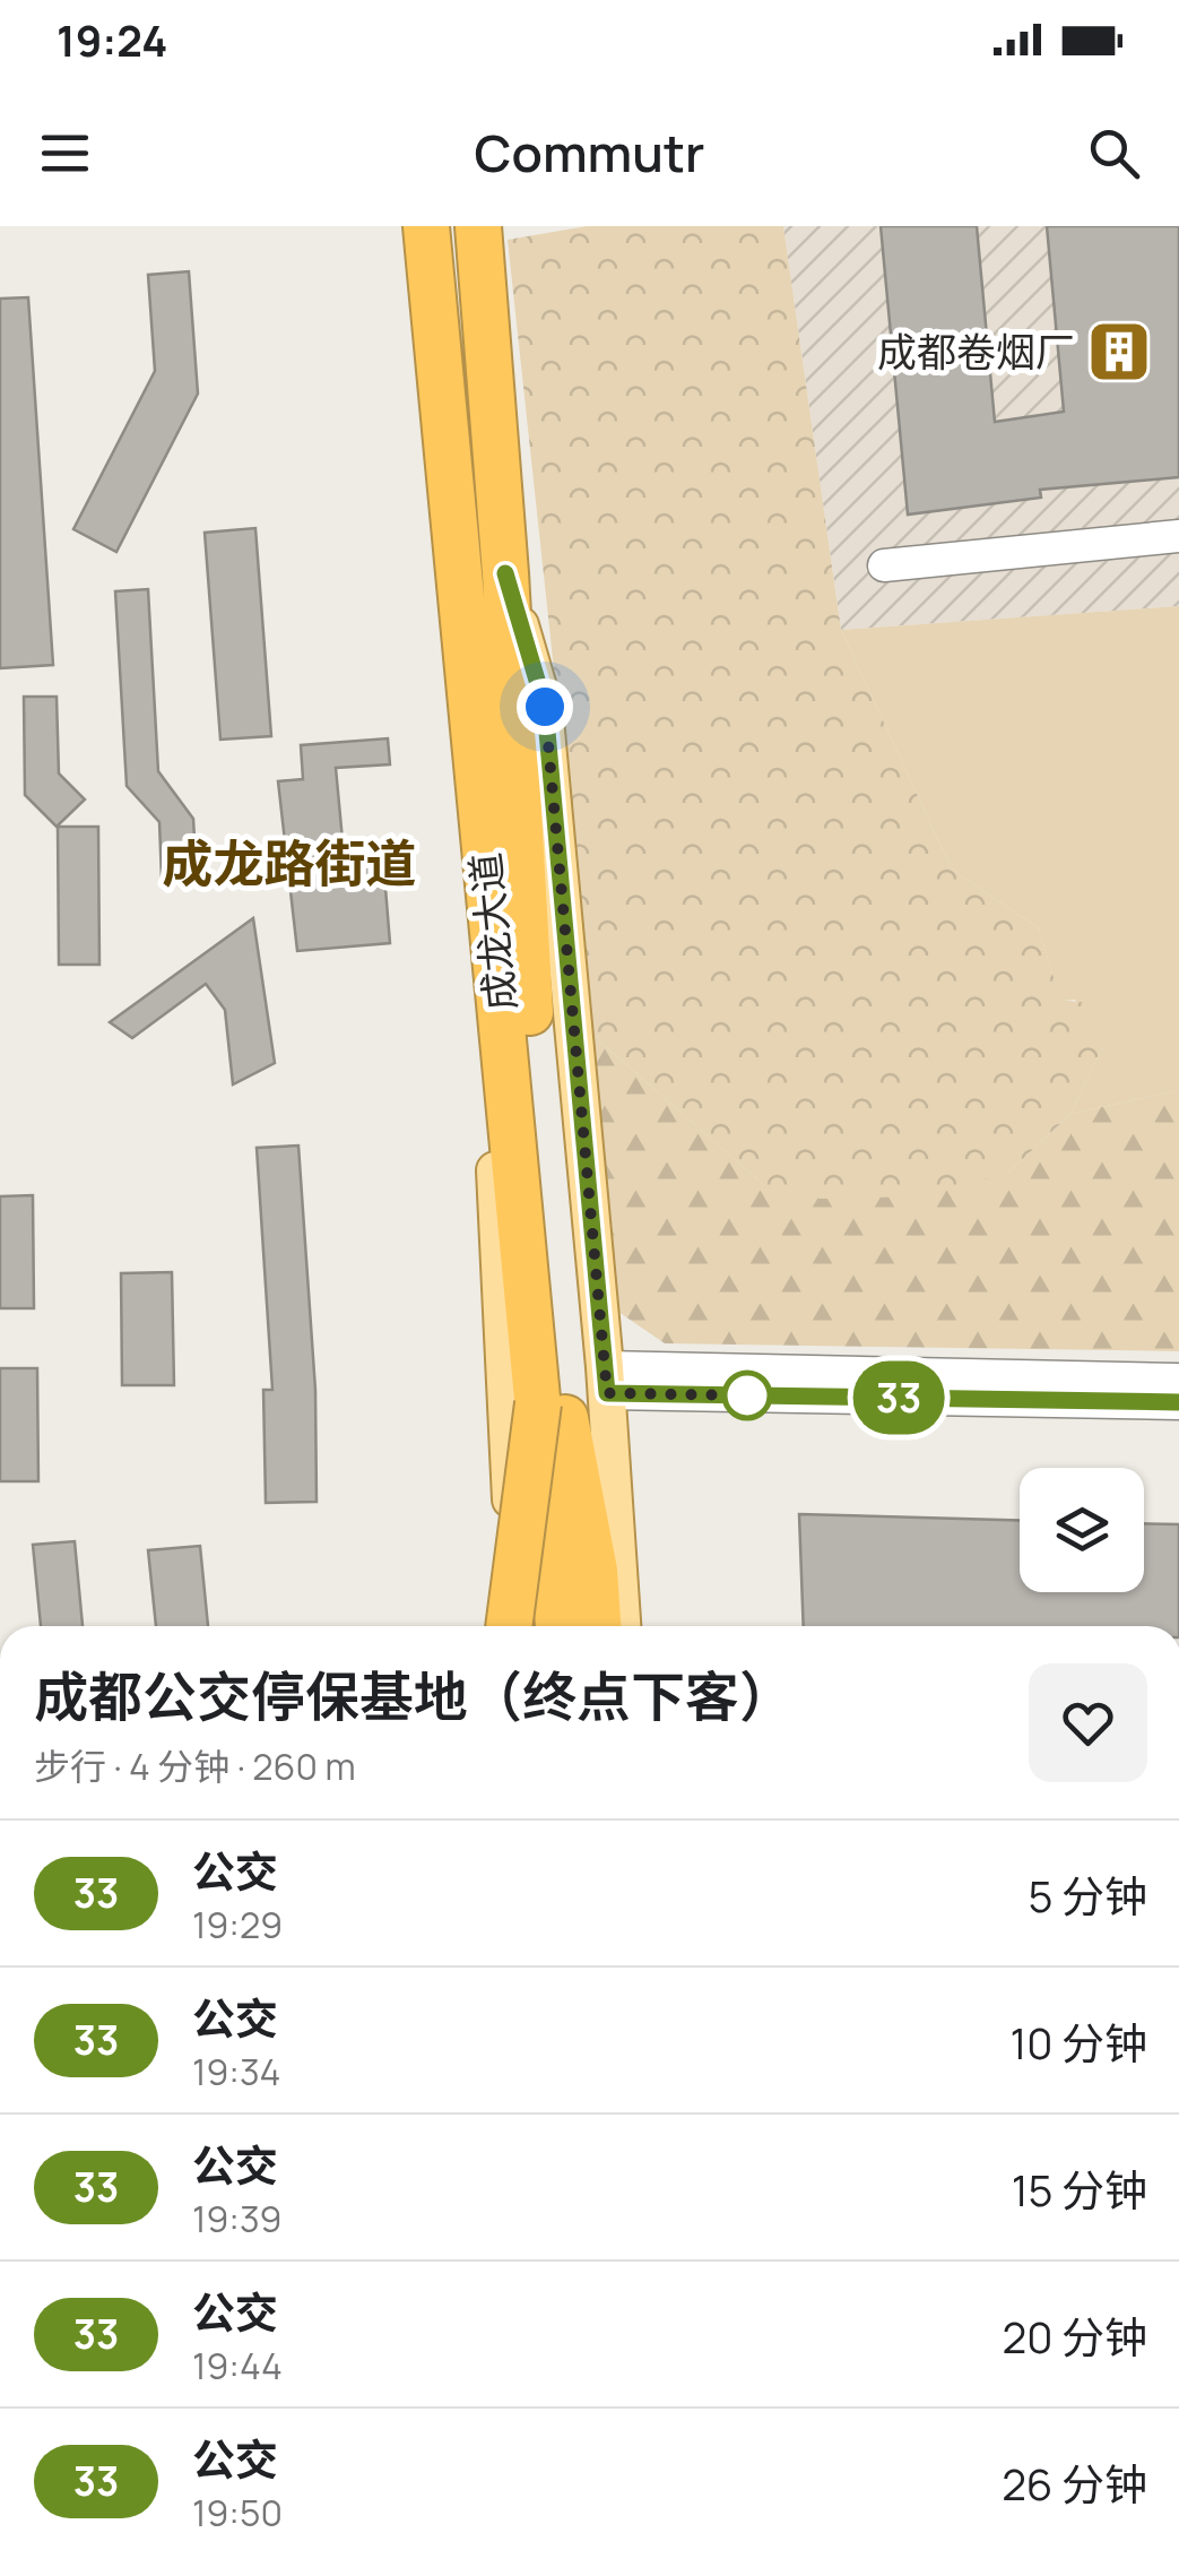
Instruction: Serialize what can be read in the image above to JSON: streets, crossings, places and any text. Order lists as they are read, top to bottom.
{
  "streets": {
    "highway": ["成龙大道"]
  },
  "districts": ["成龙路街道"],
  "places": {
    "building": ["成都卷烟厂"]
  },
  "lines": ["bus line 33"],
  "page": {
    "status": "19:24",
    "header": "Commutr",
    "on_map": "33",
    "heading": ["成都公交停保基地（终点下客）", "步行 · 4 分钟 · 260 m"],
    "list": [
      {
        "mark": "33",
        "name": "公交",
        "note": "19:29",
        "value": "5 分钟"
      },
      {
        "mark": "33",
        "name": "公交",
        "note": "19:34",
        "value": "10 分钟"
      },
      {
        "mark": "33",
        "name": "公交",
        "note": "19:39",
        "value": "15 分钟"
      },
      {
        "mark": "33",
        "name": "公交",
        "note": "19:44",
        "value": "20 分钟"
      },
      {
        "mark": "33",
        "name": "公交",
        "note": "19:50",
        "value": "26 分钟"
      }
    ]
  }
}
